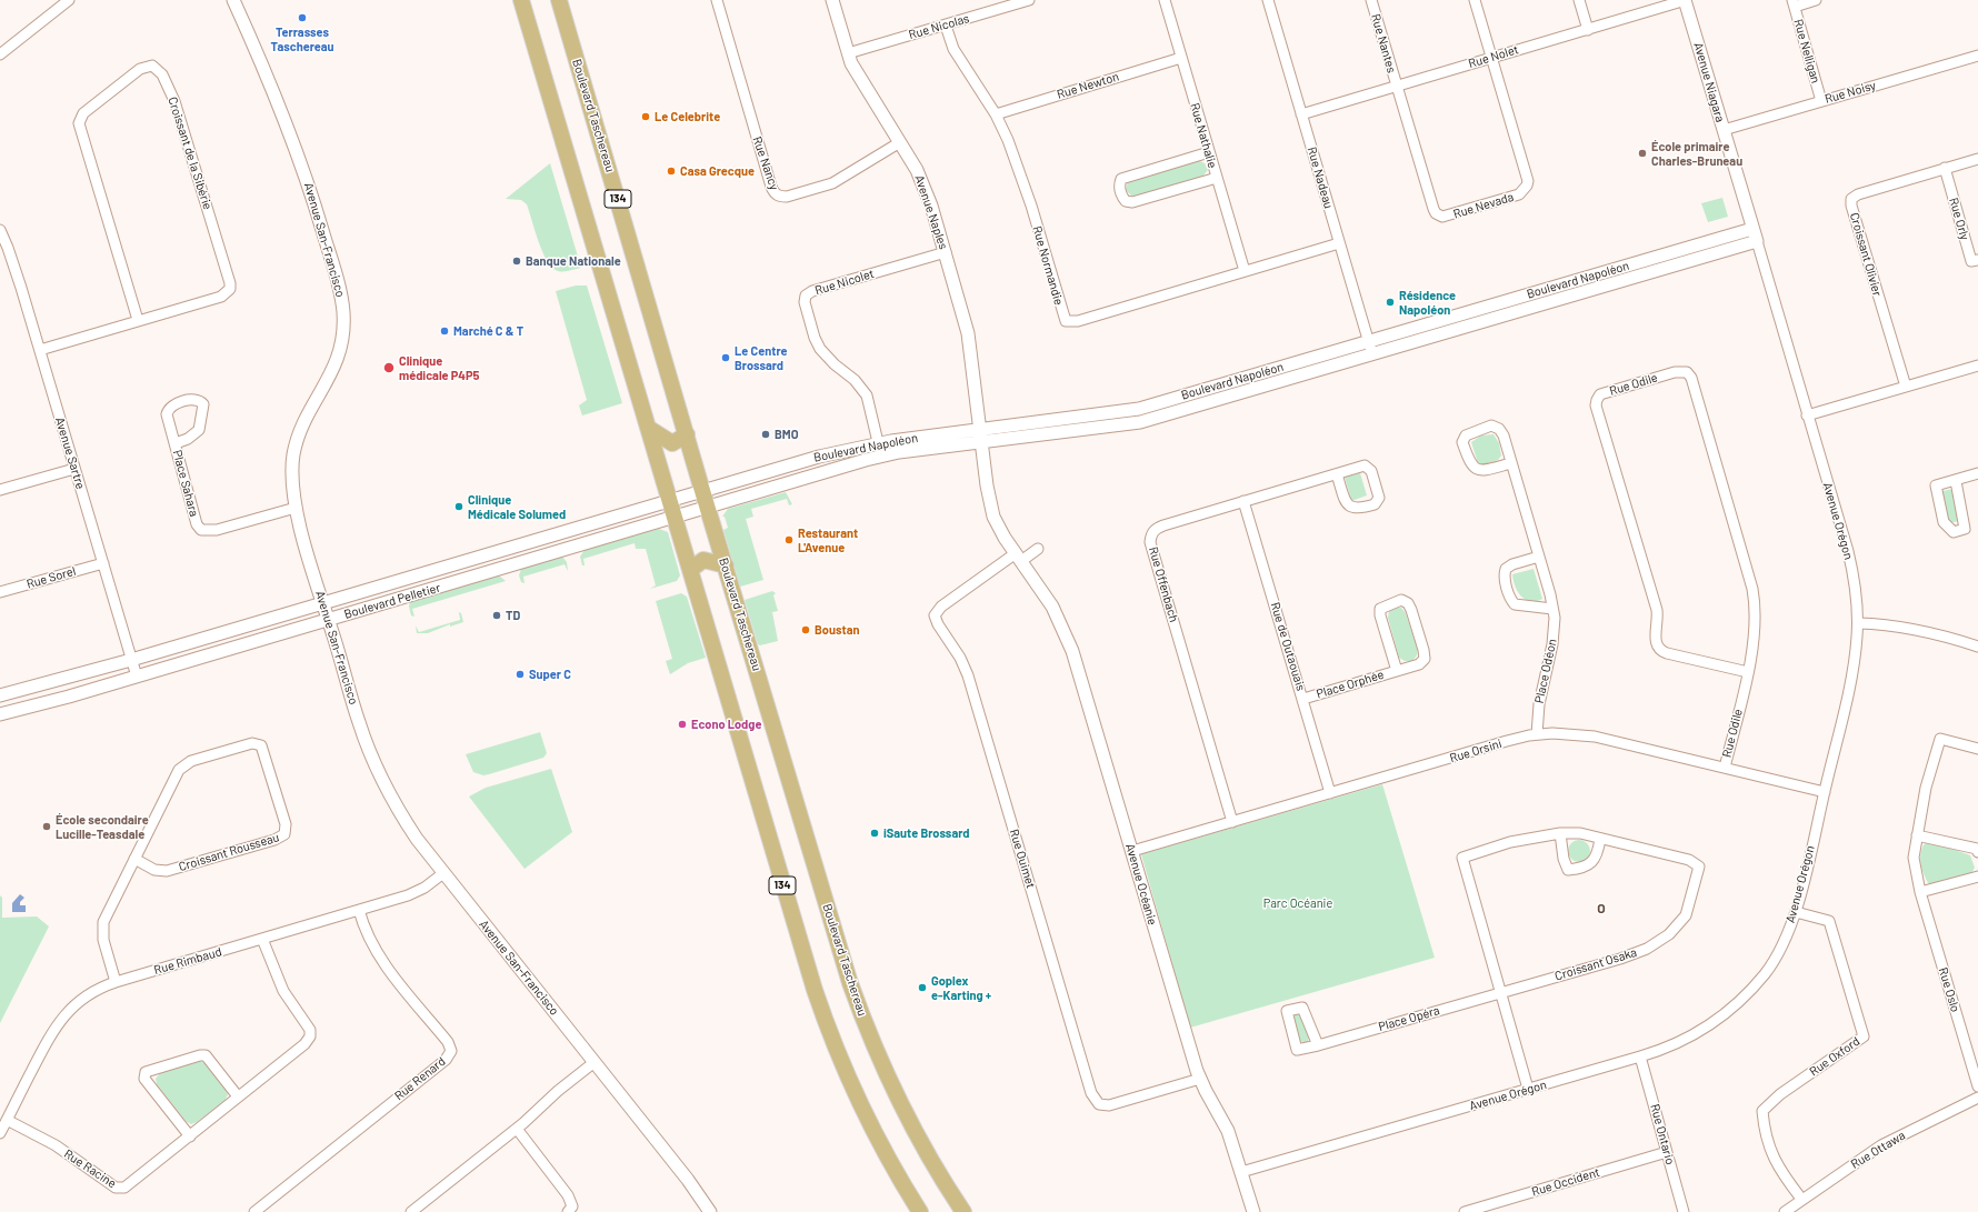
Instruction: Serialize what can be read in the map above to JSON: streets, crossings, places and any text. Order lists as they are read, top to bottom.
{
  "streets": {
    "main road": ["Boulevard Taschereau", "134"],
    "street": [
      "Rue Nicolas",
      "Rue Nantes",
      "Rue Nelligan",
      "Rue Nolet",
      "Avenue Niagara",
      "Rue Newton",
      "Rue Noisy",
      "Rue Nathalie",
      "Croissant de la Sibérie",
      "Rue Nancy",
      "Rue Nadeau",
      "Rue Nevada",
      "Avenue Naples",
      "Rue Orly",
      "Avenue San-Francisco",
      "Croissant Olivier",
      "Rue Normandie",
      "Boulevard Napoléon",
      "Rue Nicolet",
      "Rue Odile",
      "Avenue Sartre",
      "Place Sahara",
      "Avenue Orégon",
      "Rue Sorel",
      "Rue Offenbach",
      "Boulevard Pelletier",
      "Rue de Outaouais",
      "Place Odéon",
      "Place Orphée",
      "Rue Orsini",
      "Croissant Rousseau",
      "Rue Ouimet",
      "Avenue Océanie",
      "Rue Rimbaud",
      "Croissant Osaka",
      "Rue Oslo",
      "Place Opéra",
      "Rue Oxford",
      "Rue Renard",
      "Rue Ontario",
      "Rue Ottawa",
      "Rue Racine",
      "Rue Occident"
    ]
  },
  "crossings": [
    ["Rue Nicolas", "Avenue Naples"],
    ["Rue Nicolas", "Rue Normandie"],
    ["Rue Nantes", "Rue Nolet"],
    ["Rue Nantes", "Rue Nevada"],
    ["Rue Nelligan", "Rue Noisy"],
    ["Rue Nolet", "Avenue Niagara"],
    ["Rue Nolet", "Rue Nadeau"],
    ["Rue Nolet", "Rue Nevada"],
    ["Avenue Niagara", "Rue Noisy"],
    ["Avenue Niagara", "Boulevard Napoléon"],
    ["Avenue Niagara", "Avenue Orégon"],
    ["Rue Newton", "Rue Nathalie"],
    ["Rue Newton", "Rue Normandie"],
    ["Boulevard Taschereau", "Boulevard Napoléon"],
    ["Boulevard Taschereau", "Boulevard Pelletier"],
    ["Rue Nathalie", "Rue Normandie"],
    ["Croissant de la Sibérie", "Avenue Sartre"],
    ["Rue Nancy", "Avenue Naples"],
    ["Rue Nadeau", "Rue Normandie"],
    ["Rue Nadeau", "Boulevard Napoléon"],
    ["134", "Boulevard Pelletier"],
    ["Avenue Naples", "Boulevard Napoléon"],
    ["Avenue Naples", "Rue Nicolet"],
    ["Avenue Naples", "Avenue Océanie"],
    ["Rue Orly", "Croissant Olivier"],
    ["Avenue San-Francisco", "Place Sahara"],
    ["Avenue San-Francisco", "Boulevard Pelletier"],
    ["Avenue San-Francisco", "Rue Rimbaud"],
    ["Boulevard Napoléon", "Rue Nicolet"],
    ["Boulevard Napoléon", "Avenue Orégon"],
    ["Boulevard Napoléon", "Boulevard Pelletier"],
    ["Boulevard Napoléon", "Avenue Océanie"],
    ["Rue Odile", "Rue Orsini"],
    ["Avenue Sartre", "Rue Sorel"],
    ["Avenue Sartre", "Boulevard Pelletier"],
    ["Avenue Orégon", "Rue Orsini"],
    ["Avenue Orégon", "Avenue Océanie"],
    ["Avenue Orégon", "Croissant Osaka"],
    ["Avenue Orégon", "Rue Oxford"],
    ["Avenue Orégon", "Rue Ontario"],
    ["Rue Offenbach", "Rue de Outaouais"],
    ["Rue Offenbach", "Rue Orsini"],
    ["Rue de Outaouais", "Place Orphée"],
    ["Rue de Outaouais", "Rue Orsini"],
    ["Place Odéon", "Rue Orsini"],
    ["Rue Orsini", "Avenue Océanie"],
    ["Croissant Rousseau", "Rue Rimbaud"],
    ["Rue Ouimet", "Avenue Océanie"],
    ["Rue Rimbaud", "Rue Renard"],
    ["Rue Rimbaud", "Rue Racine"],
    ["Croissant Osaka", "Place Opéra"],
    ["Rue Oxford", "Rue Ottawa"],
    ["Rue Ontario", "Rue Occident"]
  ],
  "districts": ["O"],
  "parks": ["Parc Océanie"],
  "places": [
    "Terrasses Taschereau",
    "Le Celebrite",
    "École primaire Charles-Bruneau",
    "Casa Grecque",
    "Banque Nationale",
    "Résidence Napoléon",
    "Marché C & T",
    "Le Centre Brossard",
    "Clinique médicale P4P5",
    "BMO",
    "Clinique Médicale Solumed",
    "Restaurant L'Avenue",
    "TD",
    "Boustan",
    "Super C",
    "Econo Lodge",
    "École secondaire Lucille-Teasdale",
    "iSaute Brossard",
    "Goplex e-Karting +"
  ]
}
